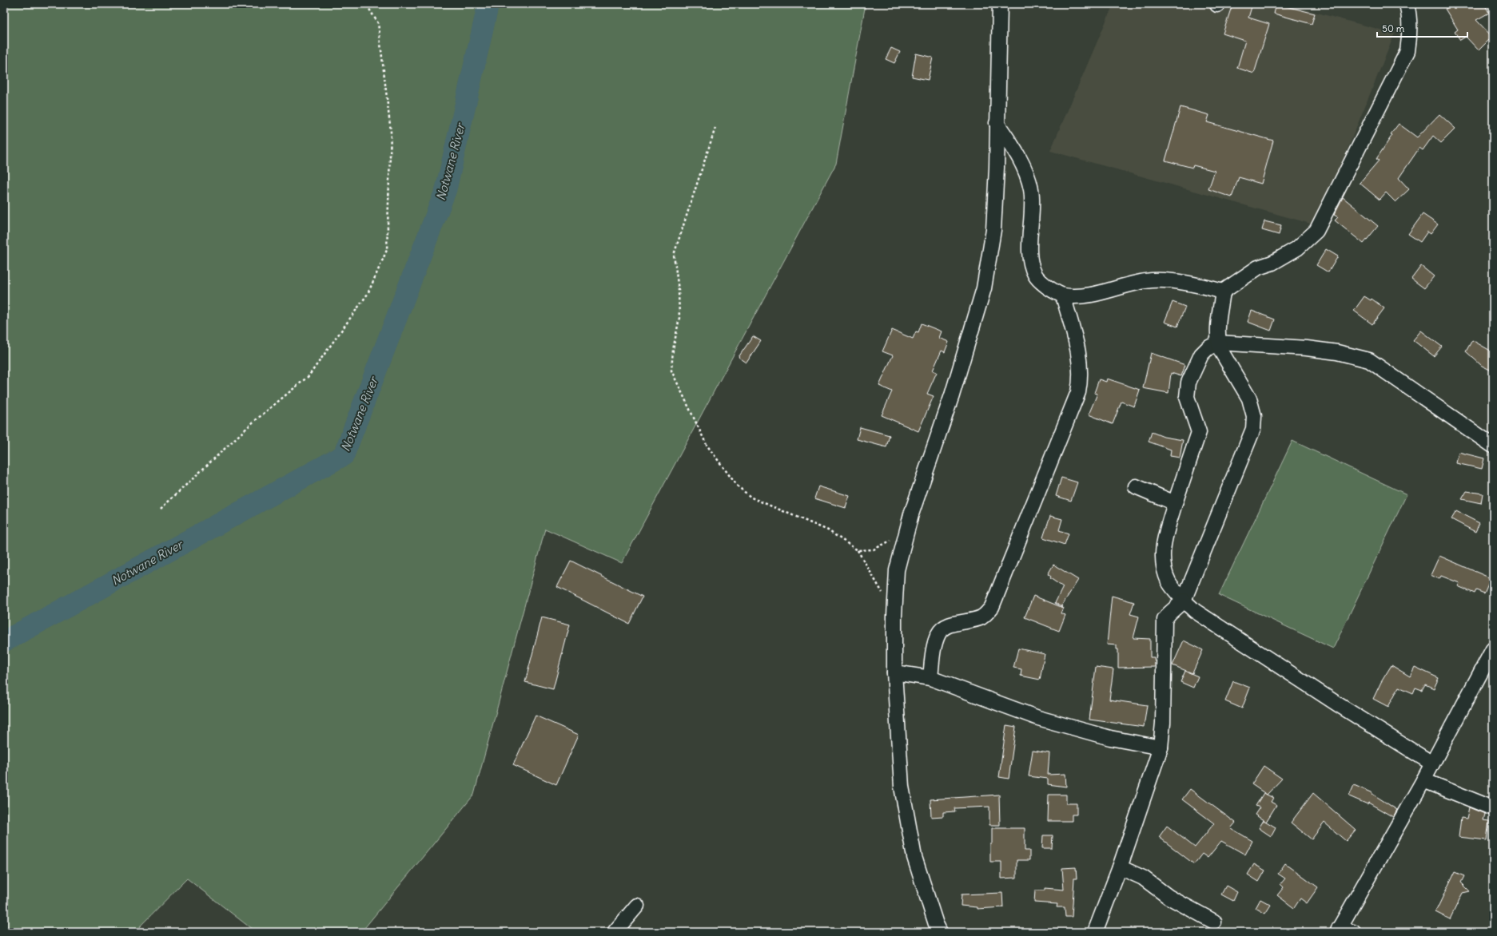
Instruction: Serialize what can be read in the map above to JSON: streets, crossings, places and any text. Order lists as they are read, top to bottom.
{
  "water": ["Notwane River"],
  "scale_bar": "50 m"
}
